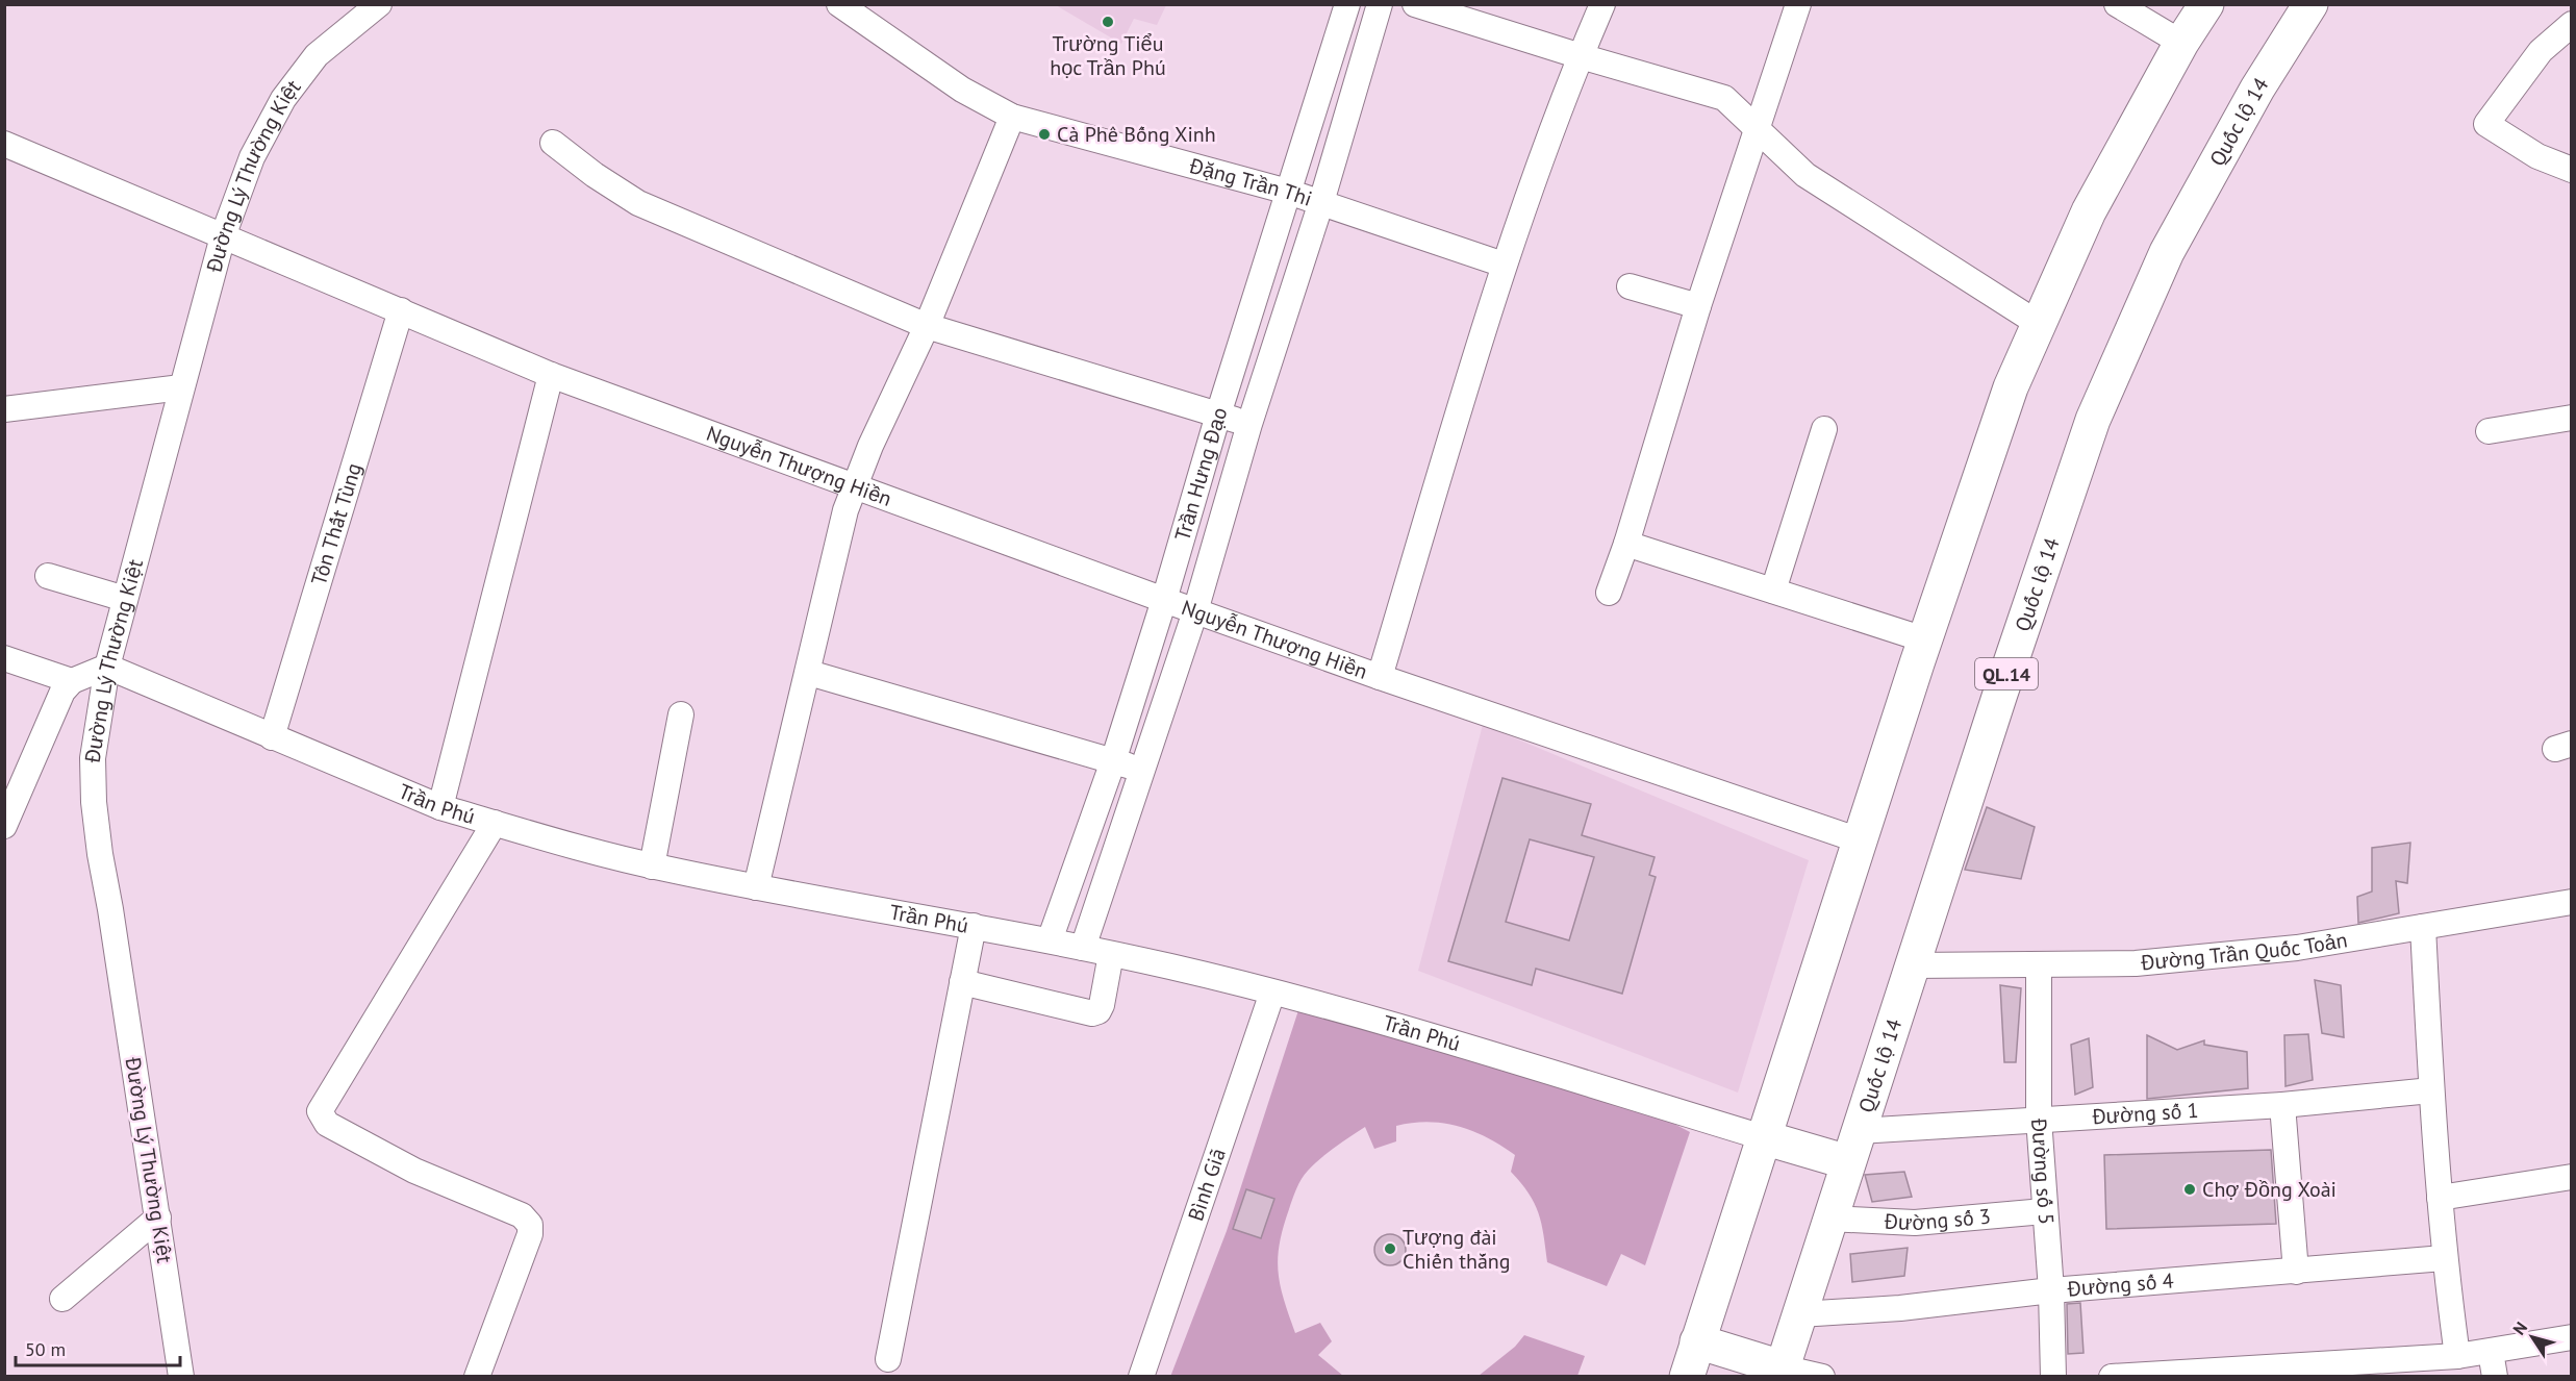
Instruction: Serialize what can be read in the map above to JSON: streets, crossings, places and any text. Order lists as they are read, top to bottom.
{
  "streets": {
    "highway": ["Quốc lộ 14", "QL.14"],
    "street": [
      "Đường Lý Thường Kiệt",
      "Đặng Trần Thi",
      "Nguyễn Thượng Hiền",
      "Trần Hưng Đạo",
      "Tôn Thất Tùng",
      "Trần Phú",
      "Đường Trần Quốc Toản",
      "Đường số 1",
      "Đường số 5",
      "Bình Giã",
      "Đường số 3",
      "Đường số 4"
    ]
  },
  "crossings": [
    ["Quốc lộ 14", "Đường Trần Quốc Toản"],
    ["Quốc lộ 14", "Đường số 1"],
    ["Quốc lộ 14", "Đường số 3"],
    ["Quốc lộ 14", "Đường số 4"],
    ["Đường Lý Thường Kiệt", "Nguyễn Thượng Hiền"],
    ["Đường Lý Thường Kiệt", "Trần Phú"],
    ["Đặng Trần Thi", "Trần Hưng Đạo"],
    ["Nguyễn Thượng Hiền", "Trần Hưng Đạo"],
    ["Nguyễn Thượng Hiền", "Tôn Thất Tùng"],
    ["Trần Hưng Đạo", "Trần Phú"],
    ["Tôn Thất Tùng", "Trần Phú"],
    ["Trần Phú", "Bình Giã"],
    ["Đường Trần Quốc Toản", "Đường số 5"],
    ["Đường số 1", "Đường số 5"],
    ["Đường số 5", "Đường số 3"],
    ["Đường số 5", "Đường số 4"]
  ],
  "places": [
    "Trường Tiểu học Trần Phú",
    "Cà Phê Bống Xinh",
    "Chợ Đồng Xoài",
    "Tượng đài Chiến thắng"
  ],
  "scale_bar": "50 m",
  "north": "top left"
}
